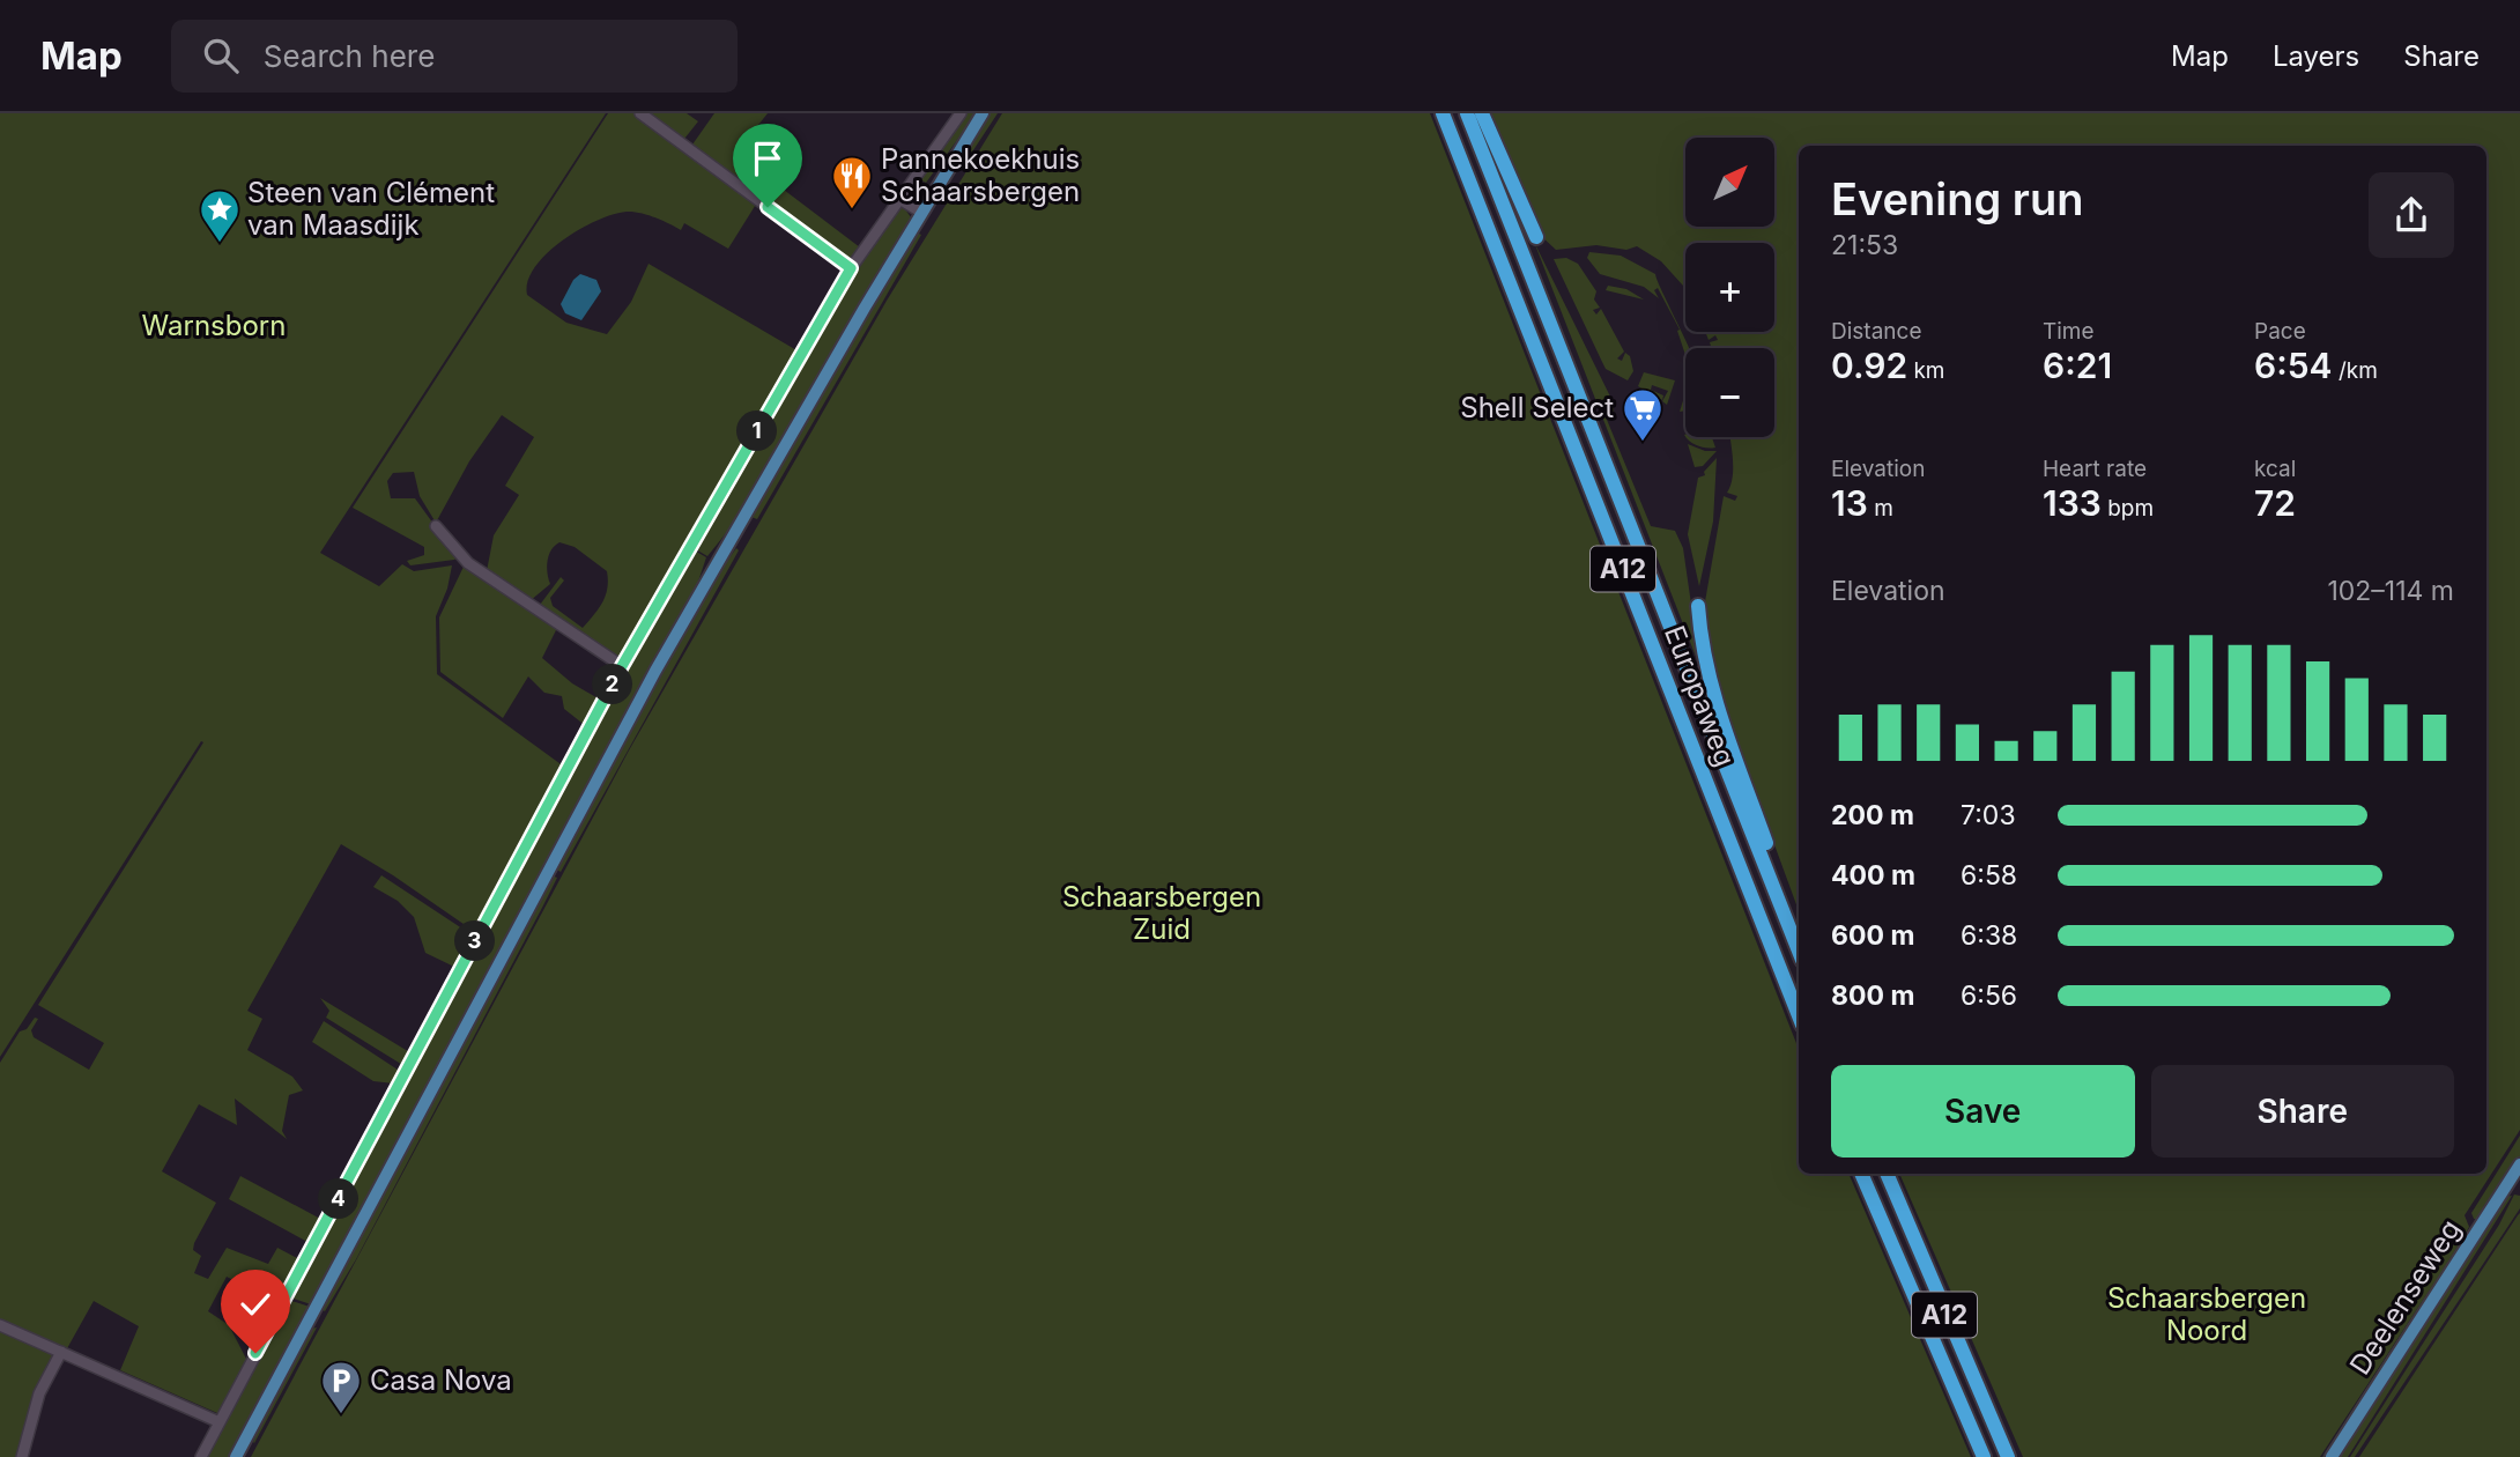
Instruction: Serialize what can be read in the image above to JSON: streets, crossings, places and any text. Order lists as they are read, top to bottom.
{
  "streets": {
    "highway": ["A12", "Europaweg"],
    "main road": ["Deelenseweg"]
  },
  "parks": ["Warnsborn", "Schaarsbergen Zuid", "Schaarsbergen Noord"],
  "places": {
    "restaurant": ["Pannekoekhuis Schaarsbergen"],
    "place": ["Steen van Clément van Maasdijk"],
    "supermarket": ["Shell Select"],
    "parking": ["Casa Nova"]
  },
  "north": "top right",
  "page": {
    "header": "Map",
    "search": "Search here",
    "nav": ["Map", "Layers", "Share"],
    "map_buttons": ["+", "−"],
    "heading": ["Evening run", "21:53"],
    "stats": [
      ["Distance", "0.92 km"],
      ["Time", "6:21"],
      ["Pace", "6:54 /km"],
      ["Elevation", "13 m"],
      ["Heart rate", "133 bpm"],
      ["kcal", "72"]
    ],
    "pins": [
      "1",
      "2",
      "3",
      "4"
    ],
    "chart": ["Elevation", "102–114 m"],
    "list": [
      {
        "name": "200 m",
        "note": "7:03"
      },
      {
        "name": "400 m",
        "note": "6:58"
      },
      {
        "name": "600 m",
        "note": "6:38"
      },
      {
        "name": "800 m",
        "note": "6:56"
      }
    ],
    "buttons": ["Save", "Share"]
  }
}
